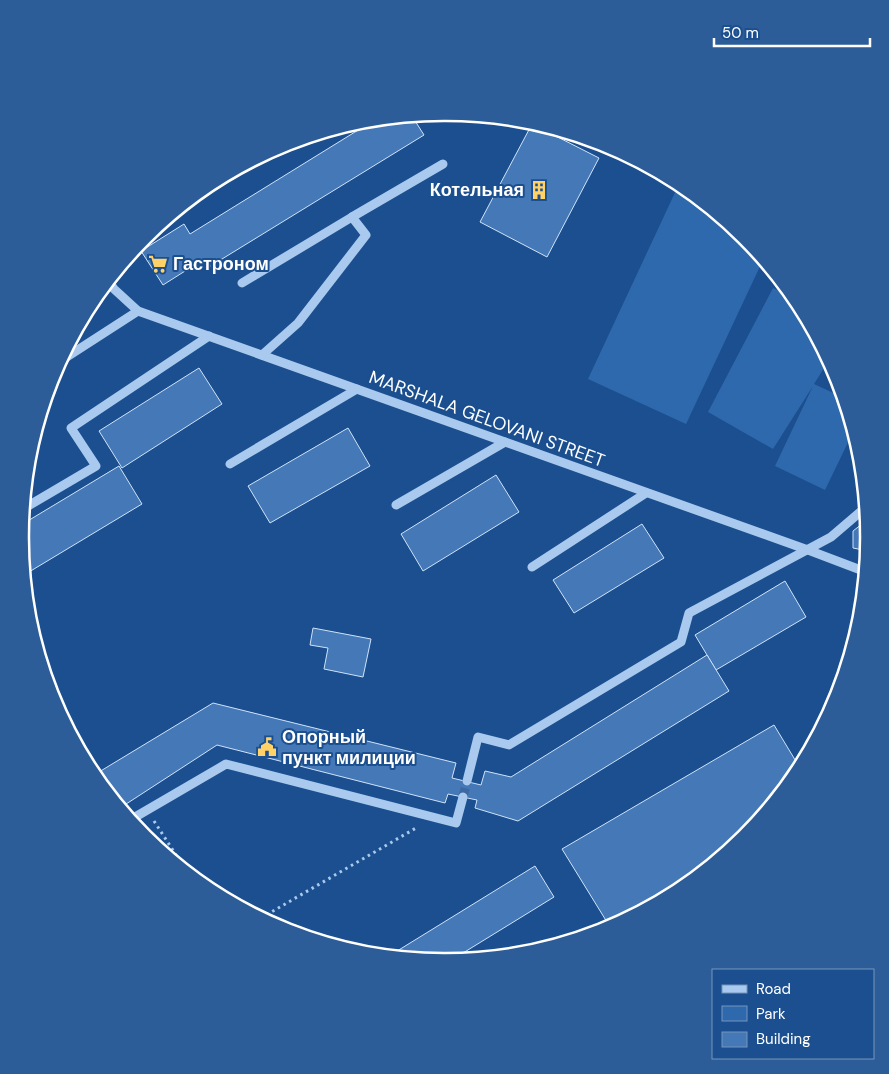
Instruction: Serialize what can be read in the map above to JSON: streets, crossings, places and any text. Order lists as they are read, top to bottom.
{
  "streets": {
    "street": ["MARSHALA GELOVANI STREET"]
  },
  "places": {
    "building": ["Котельная"],
    "supermarket": ["Гастроном"],
    "public building": ["Опорный пункт милиции"]
  },
  "legend": ["Road", "Park", "Building"],
  "scale_bar": "50 m"
}
